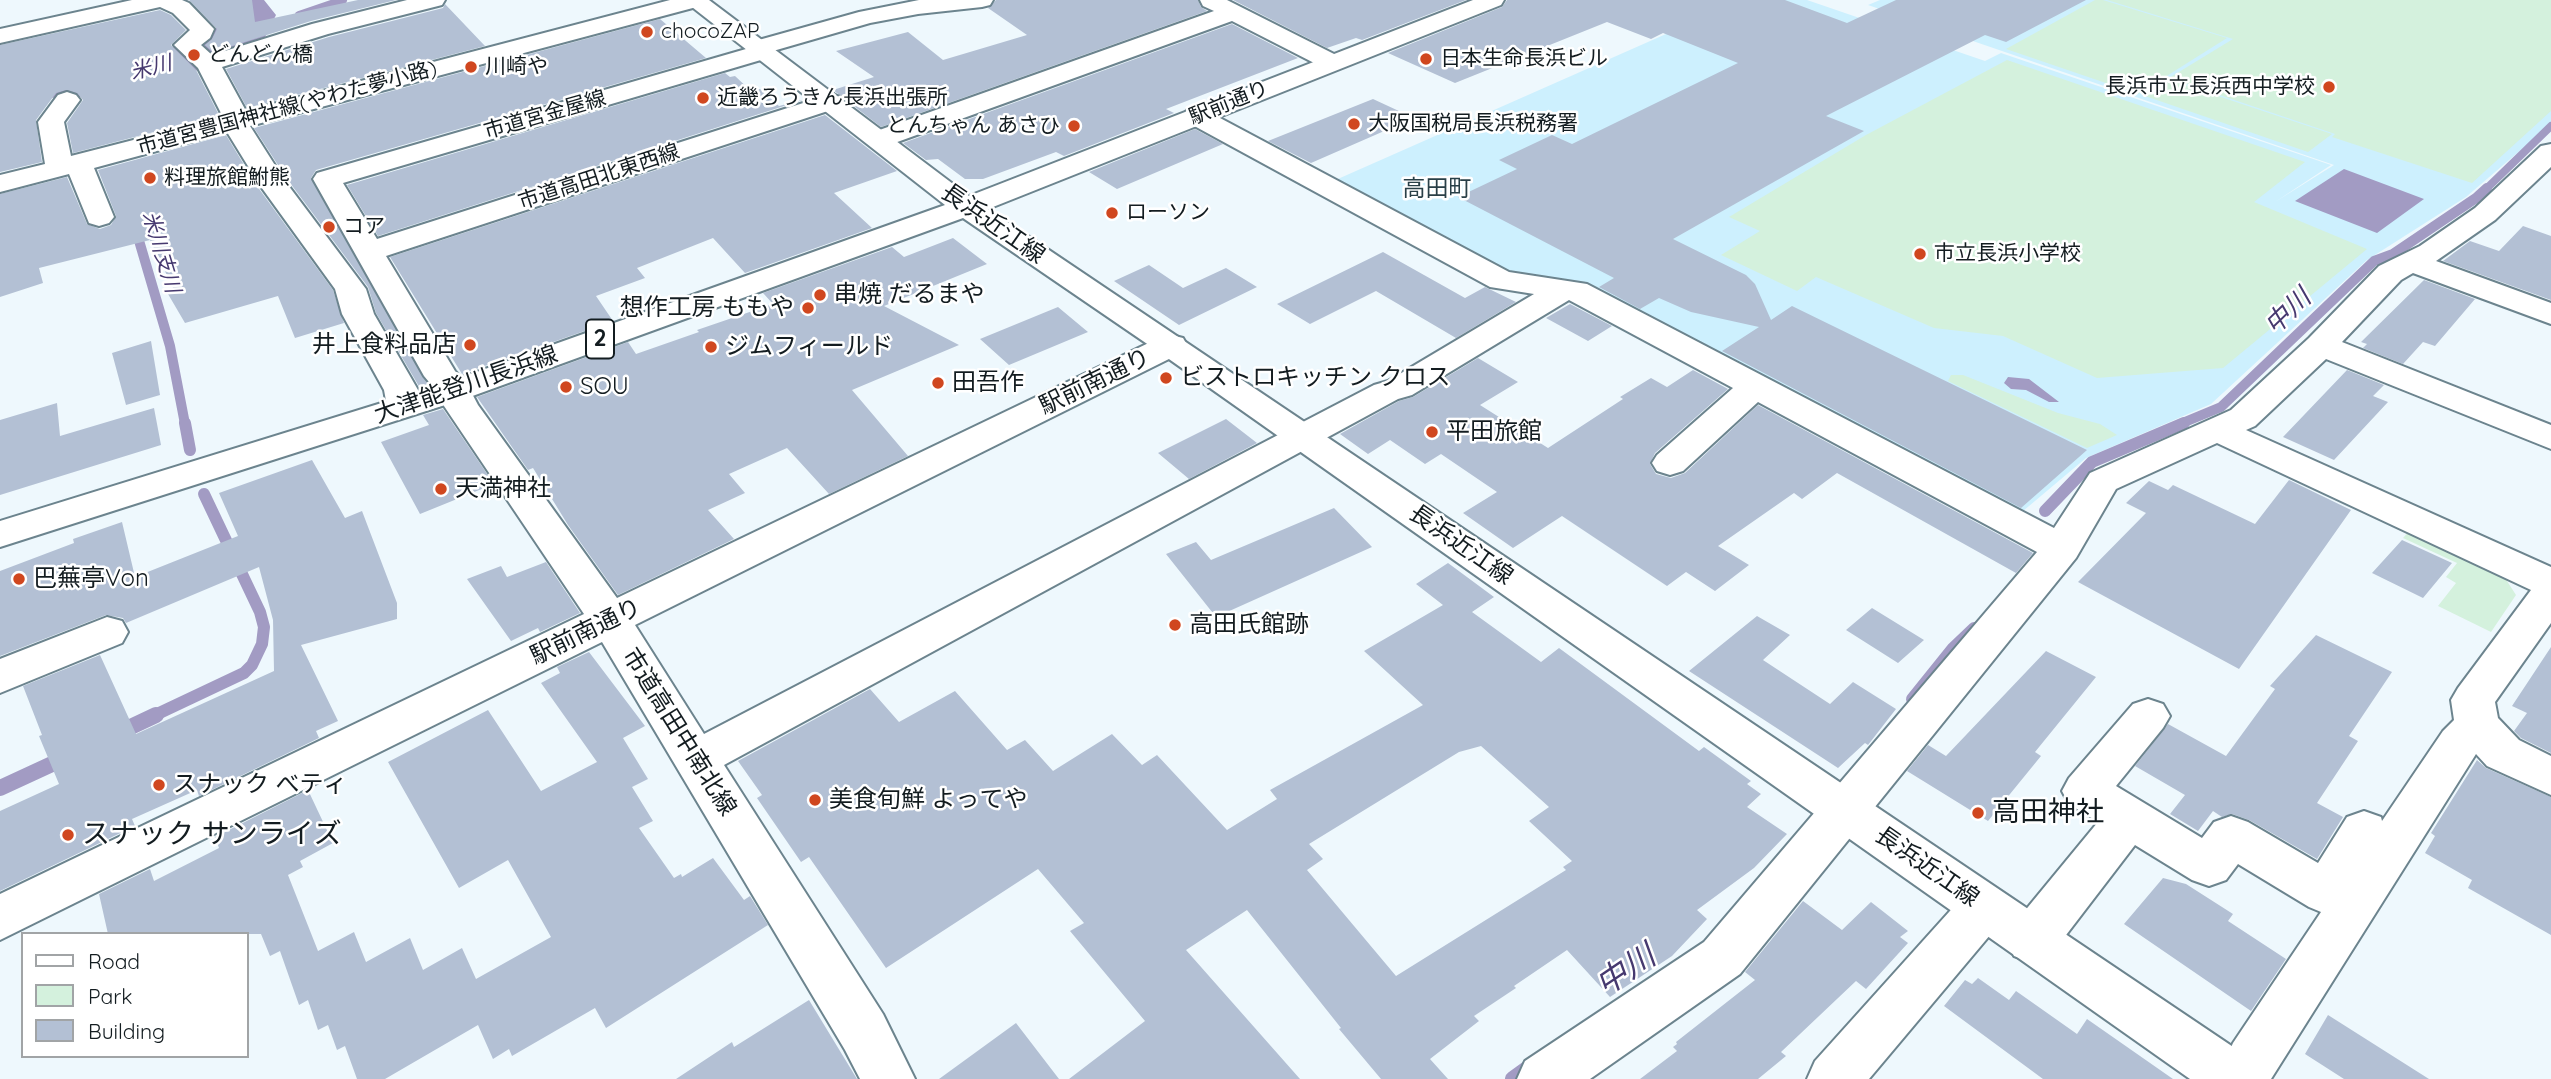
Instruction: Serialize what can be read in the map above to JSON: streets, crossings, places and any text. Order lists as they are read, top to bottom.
{
  "streets": {
    "street": [
      "駅前通り",
      "市道宮豊国神社線(やわた夢小路)",
      "市道宮金屋線",
      "市道高田北東西線",
      "長浜近江線",
      "2",
      "駅前南通り",
      "大津能登川長浜線",
      "市道高田中南北線"
    ]
  },
  "crossings": [
    ["駅前通り", "長浜近江線"],
    ["駅前通り", "大津能登川長浜線"],
    ["市道宮豊国神社線(やわた夢小路)", "長浜近江線"],
    ["市道宮金屋線", "長浜近江線"],
    ["市道宮金屋線", "市道高田中南北線"],
    ["市道高田北東西線", "長浜近江線"],
    ["市道高田北東西線", "市道高田中南北線"],
    ["長浜近江線", "駅前南通り"],
    ["長浜近江線", "大津能登川長浜線"],
    ["駅前南通り", "市道高田中南北線"],
    ["大津能登川長浜線", "市道高田中南北線"]
  ],
  "districts": ["高田町"],
  "water": ["米川", "米川支川", "中川"],
  "places": [
    "chocoZAP",
    "どんどん橋",
    "日本生命長浜ビル",
    "川崎や",
    "長浜市立長浜西中学校",
    "近畿ろうきん長浜出張所",
    "大阪国税局長浜税務署",
    "とんちゃん あさひ",
    "料理旅館鮒熊",
    "ローソン",
    "コア",
    "市立長浜小学校",
    "串焼 だるまや",
    "想作工房 ももや",
    "井上食料品店",
    "ジムフィールド",
    "ビストロキッチン クロス",
    "田吾作",
    "SOU",
    "平田旅館",
    "天満神社",
    "巴蕪亭Von",
    "高田氏館跡",
    "スナック べティ",
    "美食旬鮮 よってや",
    "高田神社",
    "スナック サンライズ"
  ],
  "legend": ["Road", "Park", "Building"]
}
